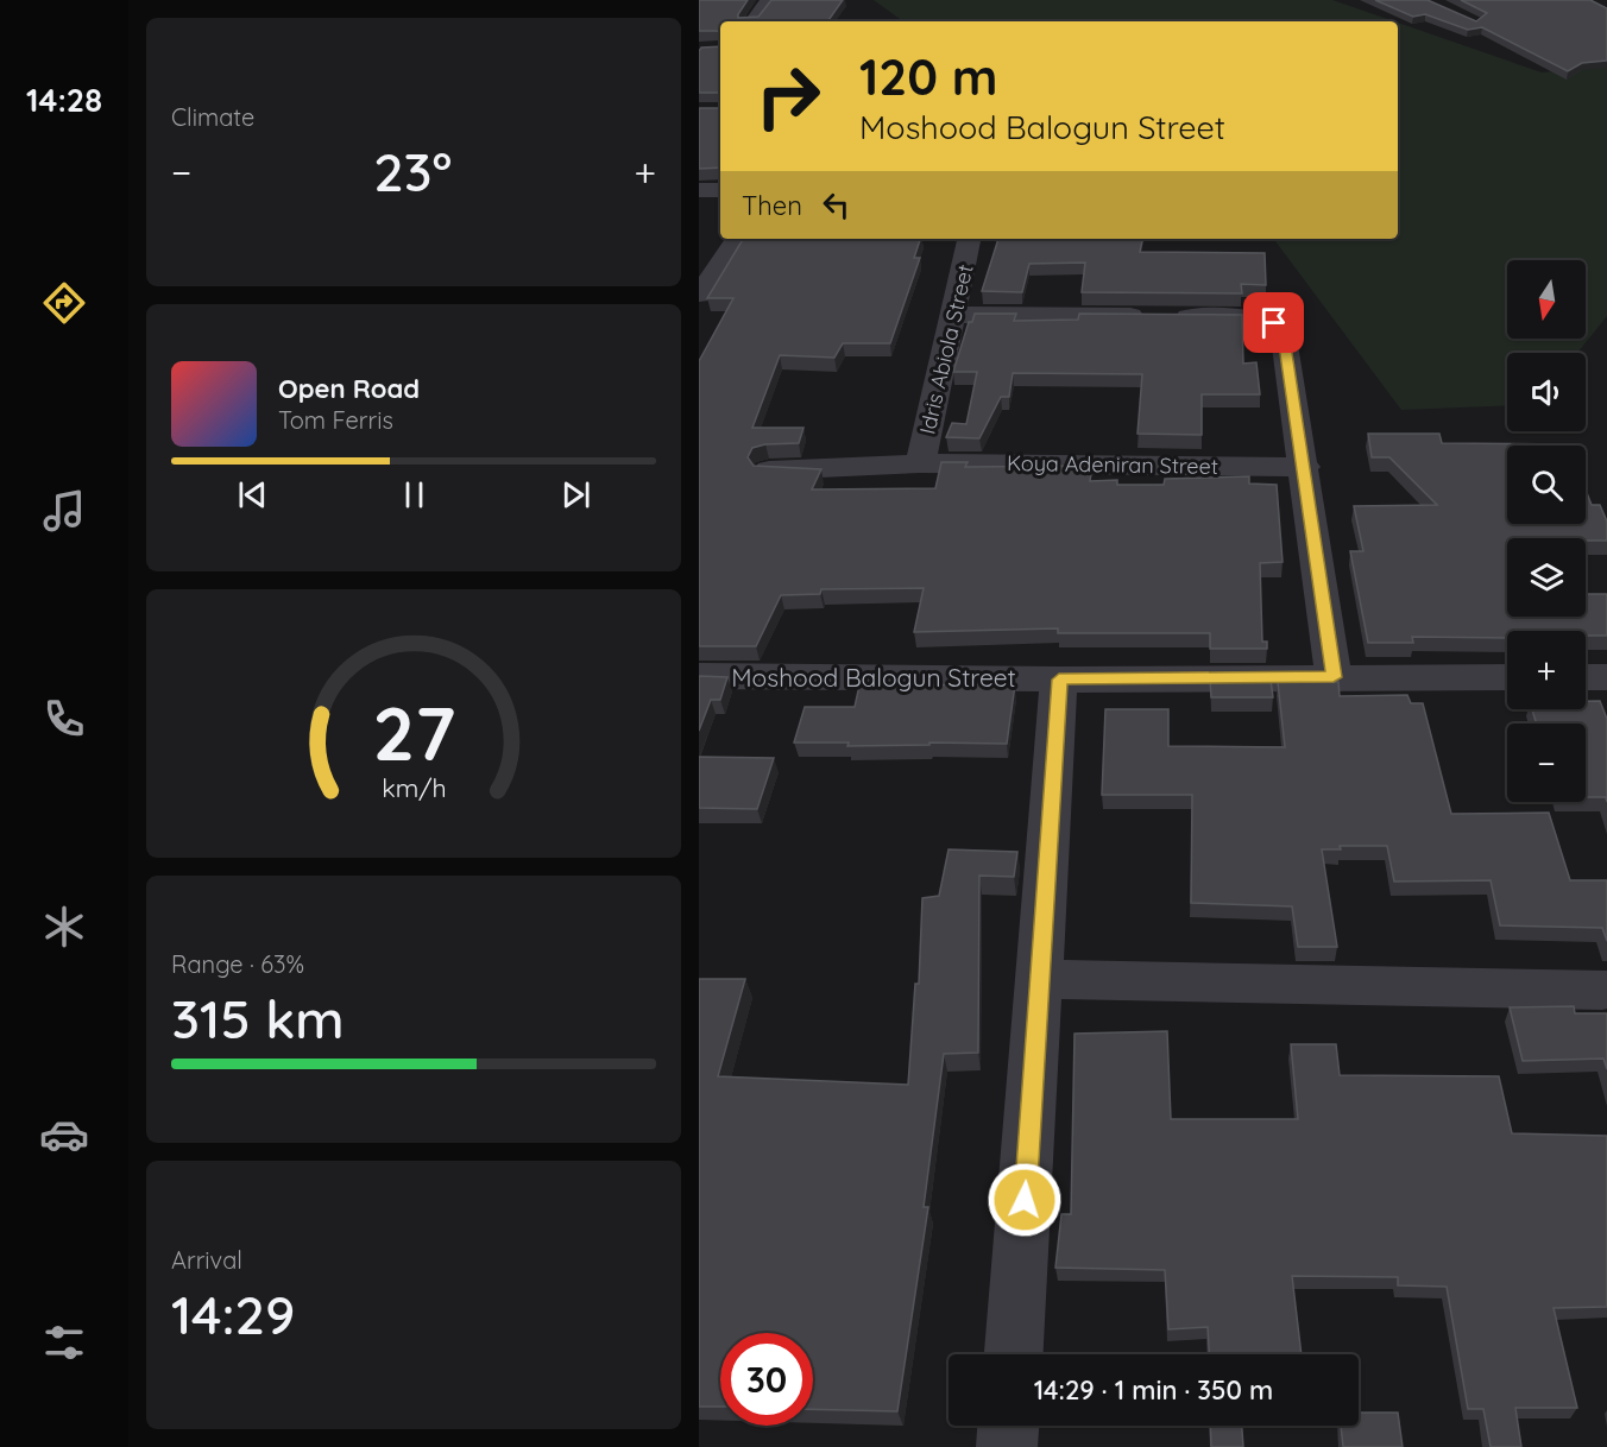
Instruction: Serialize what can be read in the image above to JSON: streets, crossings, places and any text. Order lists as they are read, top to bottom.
{
  "streets": {
    "street": ["Idris Abiola Street", "Koya Adeniran Street", "Moshood Balogun Street"]
  },
  "crossings": [
    ["Idris Abiola Street", "Koya Adeniran Street"]
  ],
  "north": "bottom",
  "page": {
    "tabs": "14:28",
    "tile": [
      "Climate",
      ["Range · 63%", "315 km"],
      ["Arrival", "14:29"]
    ],
    "turn": ["120 m", "Moshood Balogun Street"],
    "heat": ["−", "23°", "+"],
    "then": "Then",
    "map_buttons": ["+", "−"],
    "song": ["Open Road", "Tom Ferris"],
    "limit": "30",
    "trip": "14:29 · 1 min · 350 m",
    "gauge": ["27", "km/h"]
  }
}
